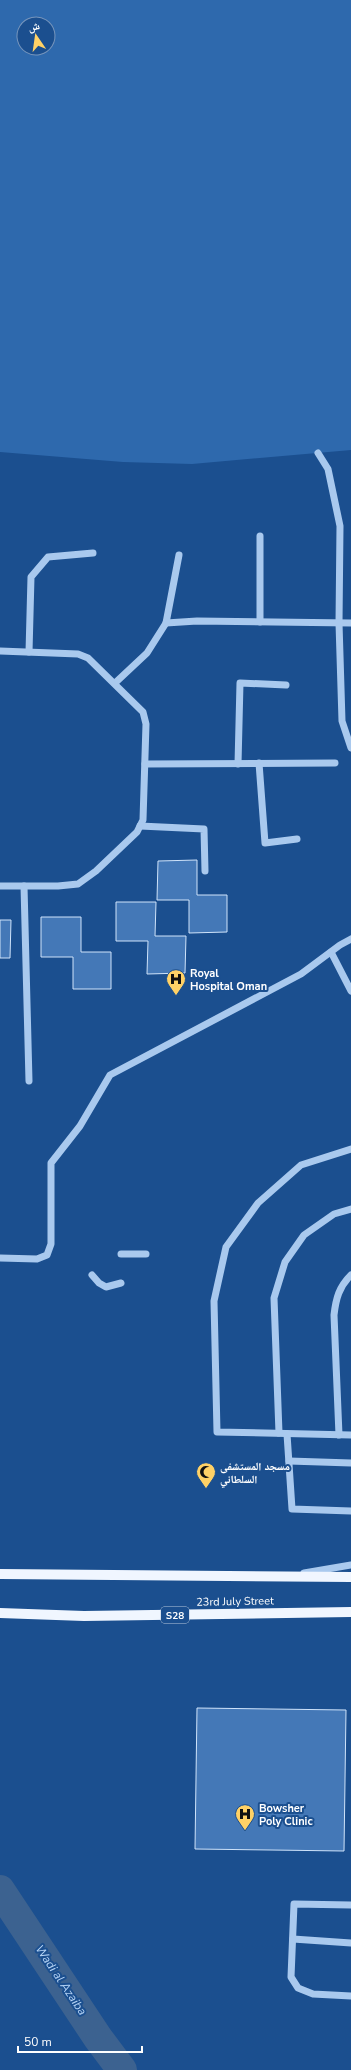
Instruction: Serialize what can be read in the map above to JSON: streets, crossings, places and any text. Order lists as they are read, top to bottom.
{
  "streets": {
    "main road": ["23rd July Street", "S28"]
  },
  "water": ["Wadi al Azaiba"],
  "places": {
    "hospital": ["Royal Hospital Oman", "Bowsher Poly Clinic"],
    "mosque": ["مسجد المستشفى السلطاني"]
  },
  "scale_bar": "50 m",
  "north": "top"
}
